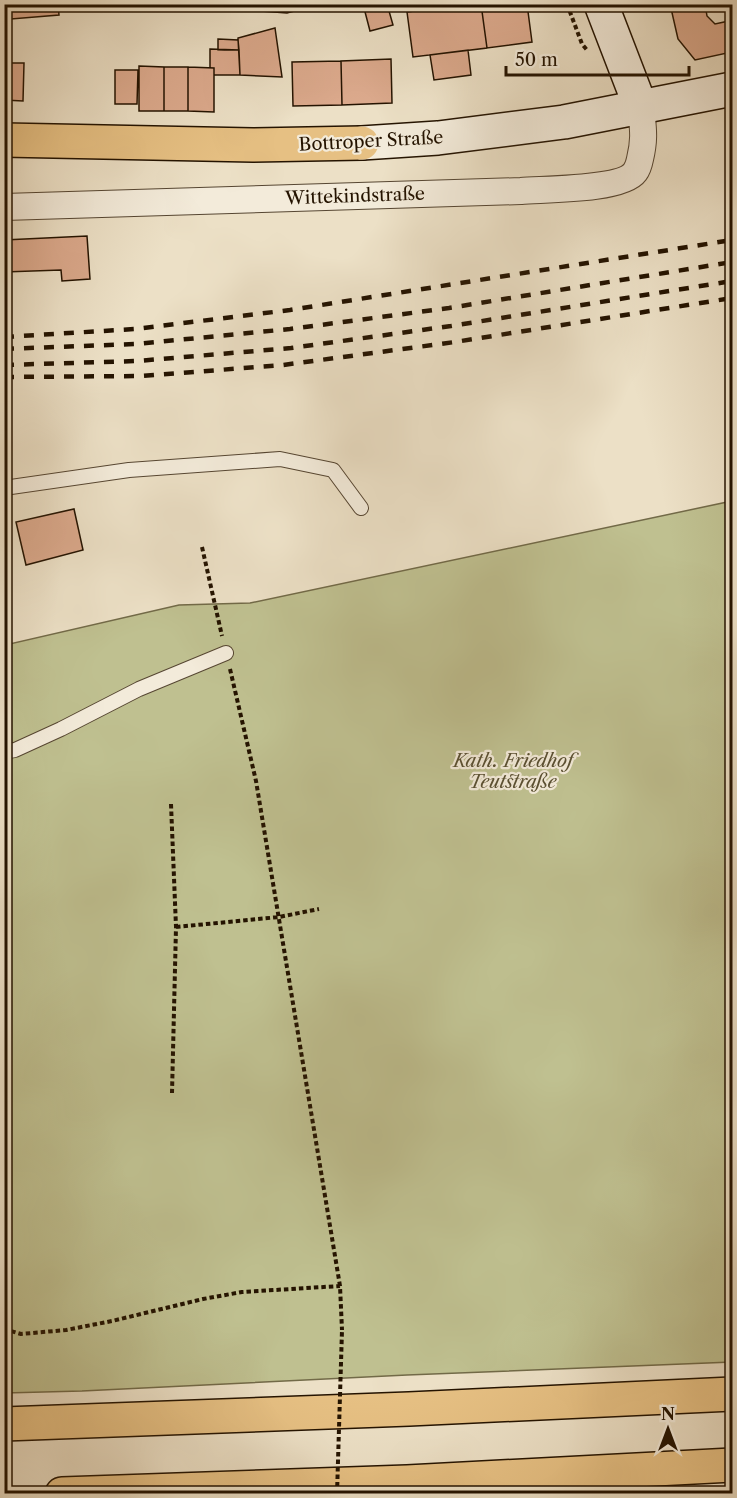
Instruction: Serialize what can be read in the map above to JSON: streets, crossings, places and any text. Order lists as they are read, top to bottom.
{
  "streets": {
    "main road": ["Bottroper Straße"],
    "street": ["Wittekindstraße"]
  },
  "crossings": [
    ["Bottroper Straße", "Wittekindstraße"]
  ],
  "parks": ["Kath. Friedhof Teutstraße"],
  "scale_bar": "50 m",
  "north": "top"
}
